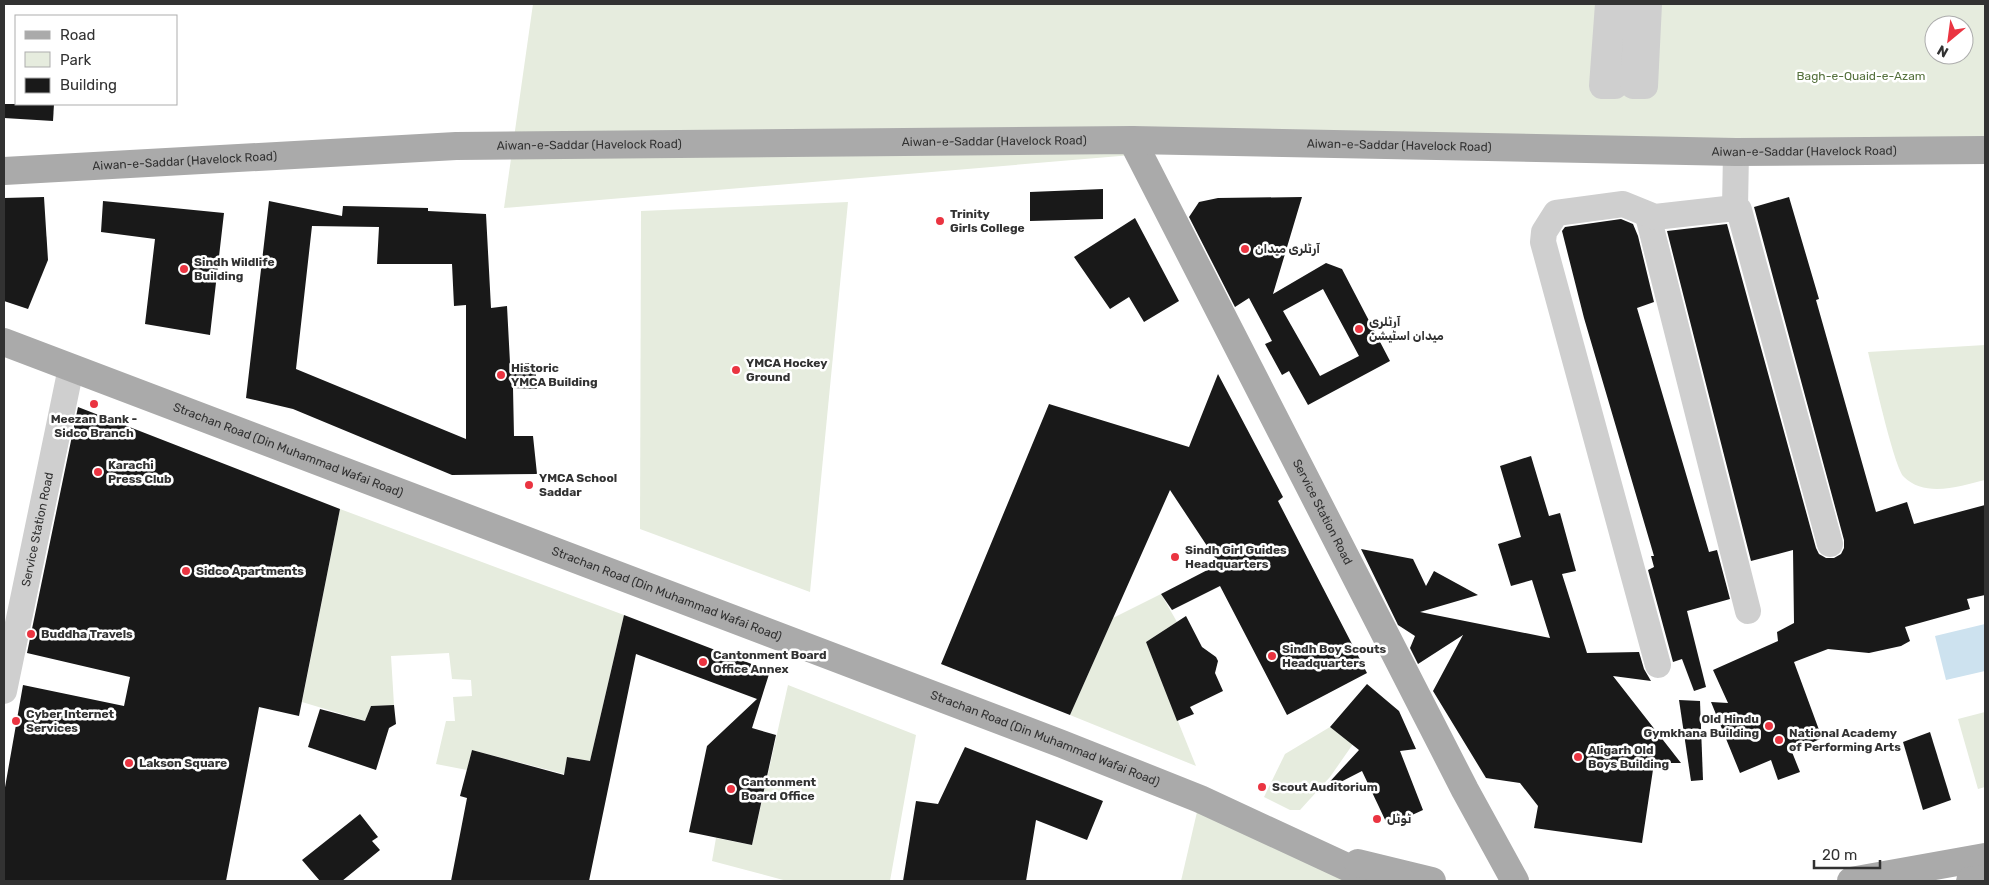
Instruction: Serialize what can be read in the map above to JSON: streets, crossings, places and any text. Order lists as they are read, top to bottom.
{
  "streets": {
    "main road": ["Aiwan-e-Saddar (Havelock Road)", "Strachan Road (Din Muhammad Wafai Road)", "Service Station Road"]
  },
  "crossings": [
    ["Aiwan-e-Saddar (Havelock Road)", "Service Station Road"],
    ["Strachan Road (Din Muhammad Wafai Road)", "Service Station Road"]
  ],
  "parks": ["Bagh-e-Quaid-e-Azam"],
  "places": [
    "Trinity Girls College",
    "آرٹلری میدان",
    "Sindh Wildlife Building",
    "آرٹلری میدان اسٹیشن",
    "YMCA Hockey Ground",
    "Historic YMCA Building",
    "Meezan Bank - Sidco Branch",
    "Karachi Press Club",
    "YMCA School Saddar",
    "Sindh Girl Guides Headquarters",
    "Sidco Apartments",
    "Buddha Travels",
    "Sindh Boy Scouts Headquarters",
    "Cantonment Board Office Annex",
    "Cyber Internet Services",
    "Old Hindu Gymkhana Building",
    "National Academy of Performing Arts",
    "Aligarh Old Boys Building",
    "Lakson Square",
    "Scout Auditorium",
    "Cantonment Board Office",
    "ٹوٹل"
  ],
  "legend": ["Road", "Park", "Building"],
  "scale_bar": "20 m",
  "north": "bottom left"
}
